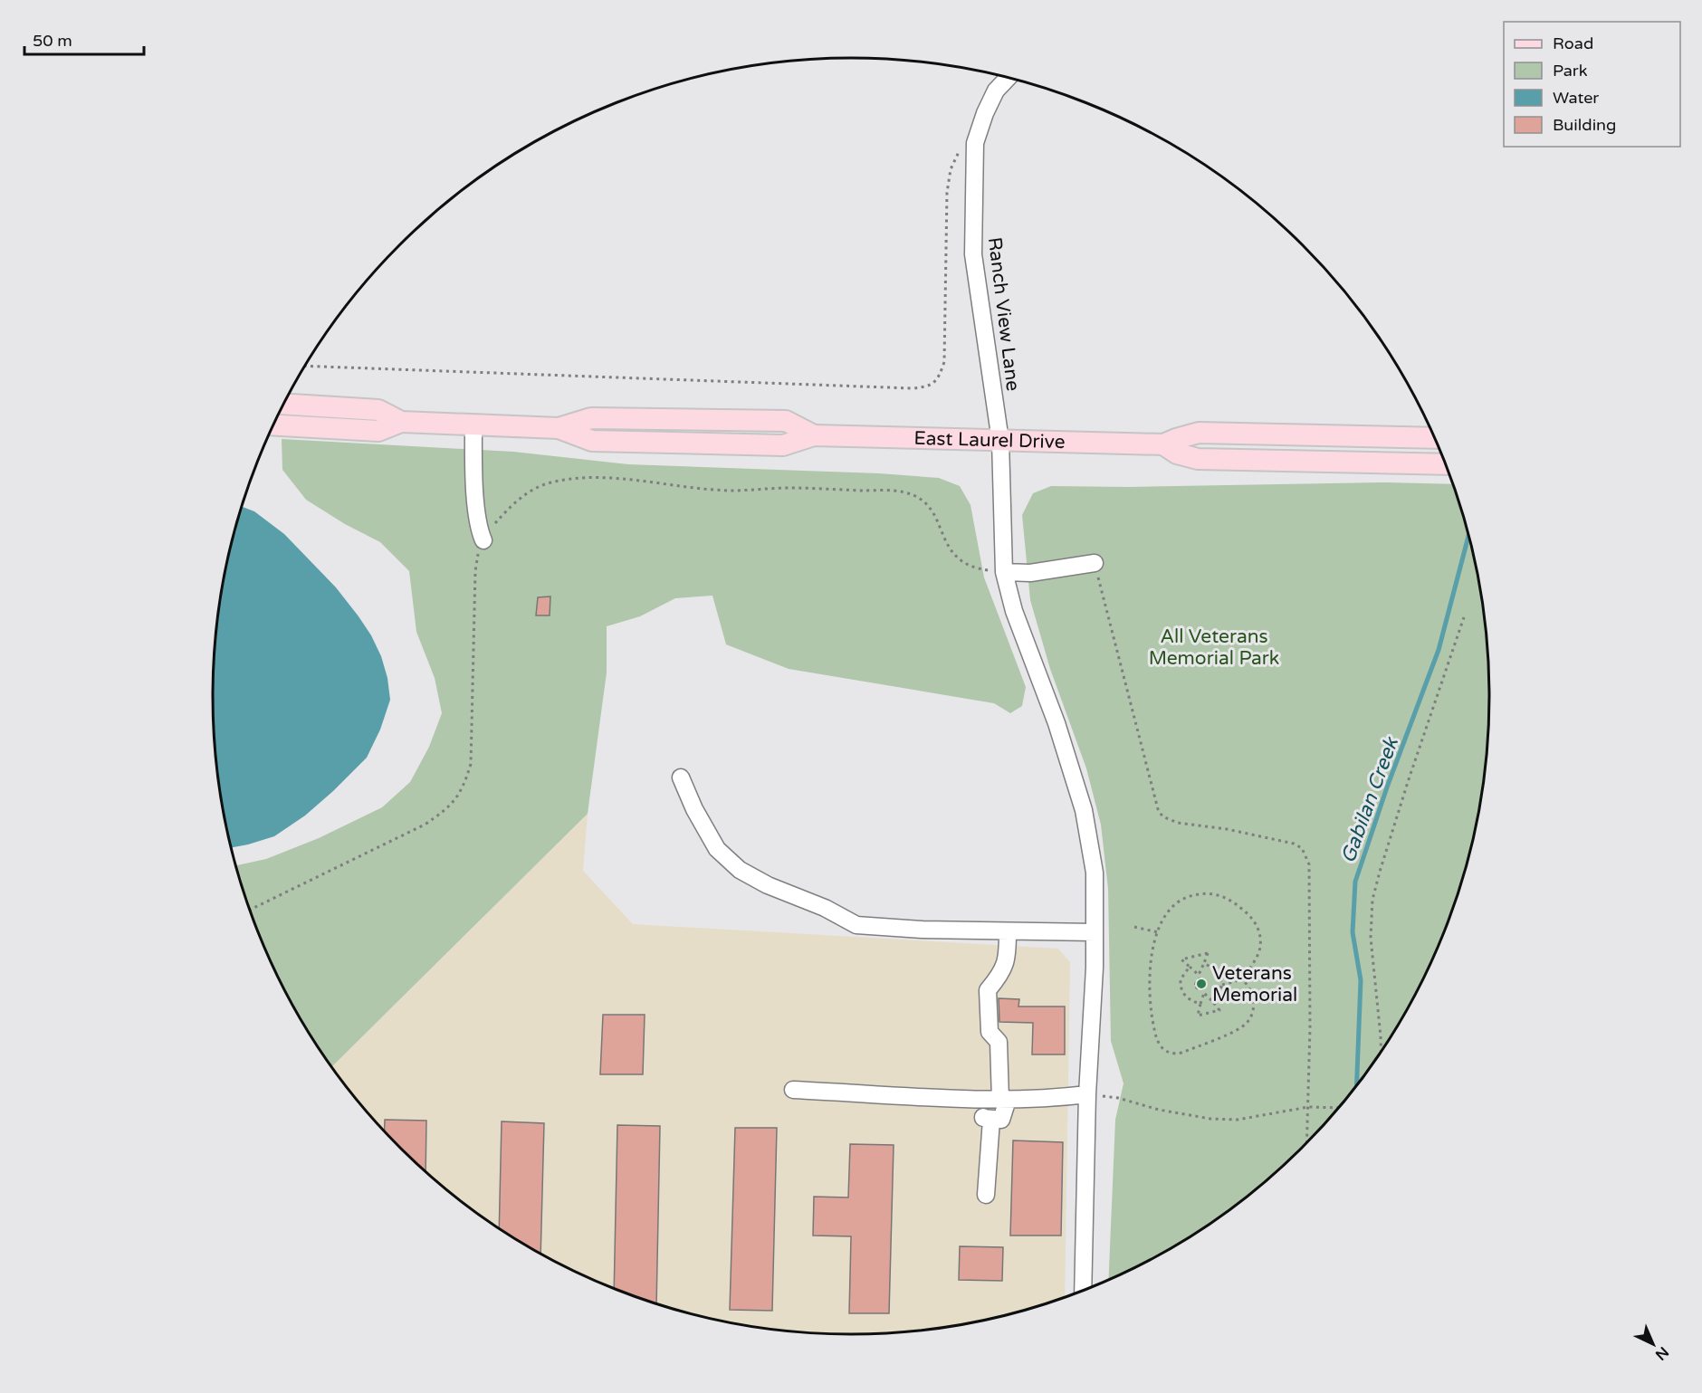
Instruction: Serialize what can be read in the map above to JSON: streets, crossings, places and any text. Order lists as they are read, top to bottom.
{
  "streets": {
    "main road": ["East Laurel Drive"],
    "street": ["Ranch View Lane"]
  },
  "crossings": [
    ["Ranch View Lane", "East Laurel Drive"]
  ],
  "water": ["Gabilan Creek"],
  "parks": ["All Veterans Memorial Park"],
  "places": ["Veterans Memorial"],
  "legend": [
    "Road",
    "Park",
    "Water",
    "Building"
  ],
  "scale_bar": "50 m",
  "north": "bottom right"
}
